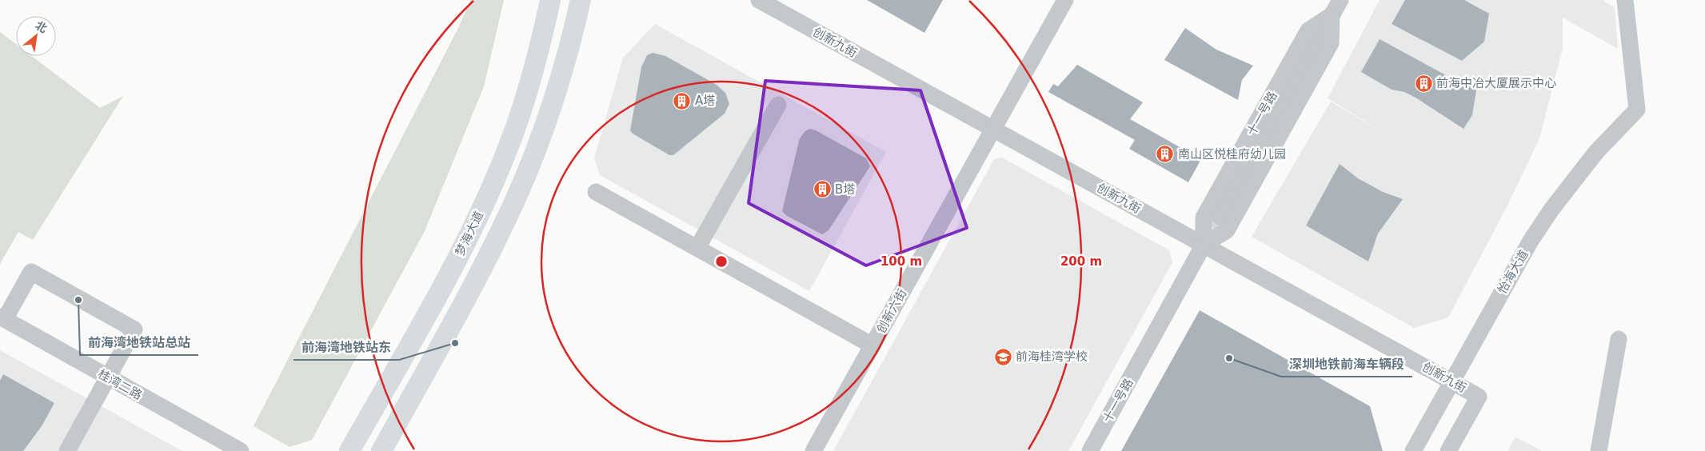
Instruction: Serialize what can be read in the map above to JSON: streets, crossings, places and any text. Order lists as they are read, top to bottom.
{
  "streets": {
    "main road": ["梦海大道"],
    "street": [
      "创新九街",
      "十一号路",
      "怡海大道",
      "创新六街",
      "桂湾二路"
    ]
  },
  "crossings": [
    ["创新九街", "十一号路"],
    ["创新九街", "怡海大道"],
    ["创新九街", "创新六街"]
  ],
  "places": {
    "building": [
      "前海中冶大厦展示中心",
      "A塔",
      "南山区悦桂府幼儿园",
      "B塔"
    ],
    "other": ["前海湾地铁站总站", "前海湾地铁站东", "深圳地铁前海车辆段"],
    "school or university": ["前海桂湾学校"]
  },
  "north": "top right",
  "rings": ["100 m", "200 m"]
}
